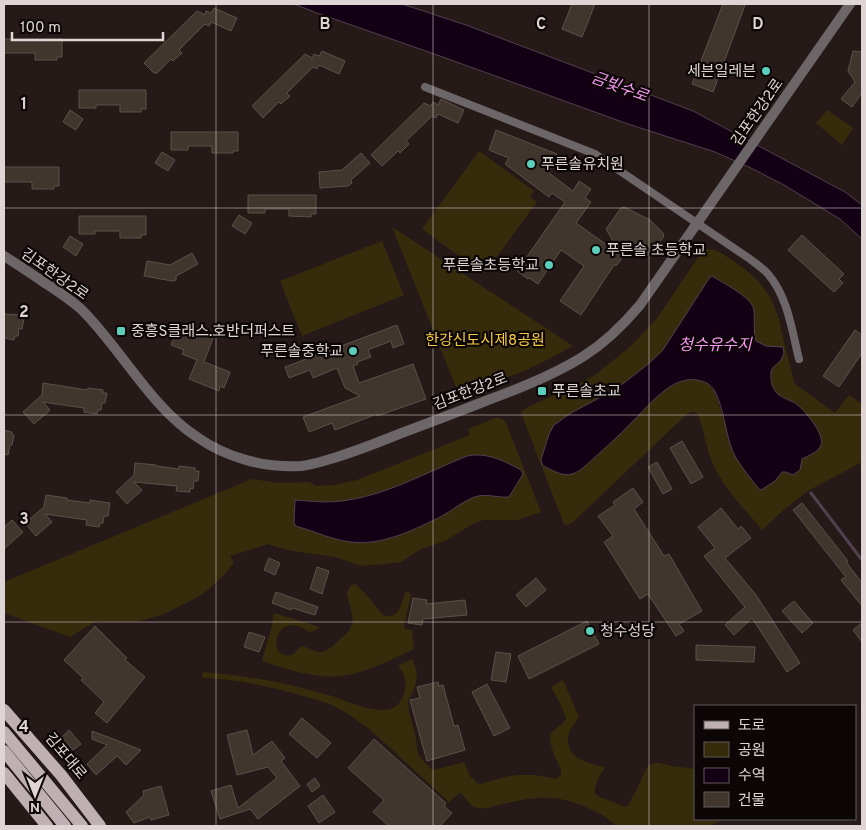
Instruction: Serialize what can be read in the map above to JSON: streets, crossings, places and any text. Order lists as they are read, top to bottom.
{
  "streets": {
    "main road": ["김포대로"],
    "street": ["김포한강2로"]
  },
  "water": ["금빛수로", "청수유수지"],
  "parks": ["한강신도시제8공원"],
  "places": {
    "other": [
      "세븐일레븐",
      "푸른솔유치원",
      "푸른솔 초등학교",
      "푸른솔초등학교",
      "푸른솔중학교",
      "청수성당"
    ],
    "transit": ["중흥S클래스.호반더퍼스트", "푸른솔초교"]
  },
  "legend": [
    "도로",
    "공원",
    "수역",
    "건물"
  ],
  "scale_bar": "100 m",
  "north": "bottom",
  "grid": {
    "columns": ["B", "C", "D"],
    "rows": [
      "1",
      "2",
      "3",
      "4"
    ]
  }
}
